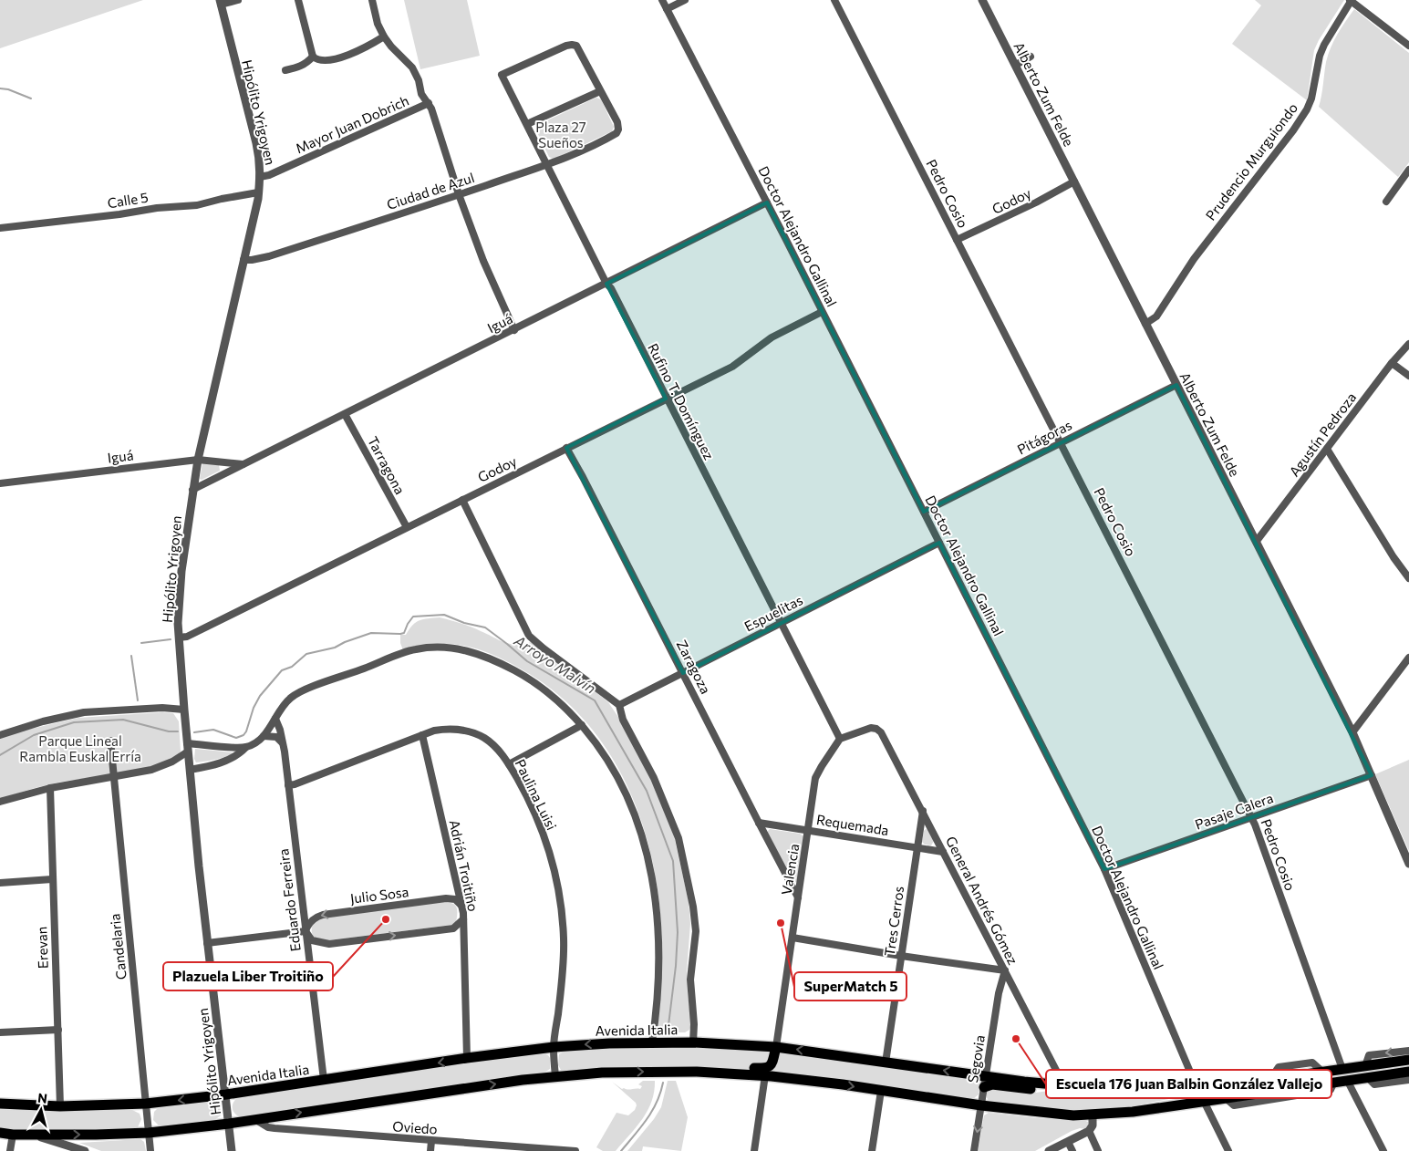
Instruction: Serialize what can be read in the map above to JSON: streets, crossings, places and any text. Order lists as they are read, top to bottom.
{
  "streets": {
    "main road": ["Avenida Italia"],
    "street": [
      "Alberto Zum Felde",
      "Hipólito Yrigoyen",
      "Mayor Juan Dobrich",
      "Prudencio Murguiondo",
      "Ciudad de Azul",
      "Pedro Cosio",
      "Calle 5",
      "Godoy",
      "Doctor Alejandro Gallinal",
      "Iguá",
      "Rufino T. Domínguez",
      "Agustín Pedroza",
      "Pitágoras",
      "Tarragona",
      "Espuelitas",
      "Zaragoza",
      "Paulina Luisi",
      "Pasaje Calera",
      "Requemada",
      "Adrián Troitiño",
      "Valencia",
      "Julio Sosa",
      "Eduardo Ferreira",
      "General Andrés Gómez",
      "Tres Cerros",
      "Candelaria",
      "Erevan",
      "Segovia",
      "Oviedo"
    ]
  },
  "crossings": [
    ["Alberto Zum Felde", "Prudencio Murguiondo"],
    ["Alberto Zum Felde", "Godoy"],
    ["Alberto Zum Felde", "Agustín Pedroza"],
    ["Alberto Zum Felde", "Pitágoras"],
    ["Alberto Zum Felde", "Pasaje Calera"],
    ["Hipólito Yrigoyen", "Mayor Juan Dobrich"],
    ["Hipólito Yrigoyen", "Ciudad de Azul"],
    ["Hipólito Yrigoyen", "Calle 5"],
    ["Hipólito Yrigoyen", "Godoy"],
    ["Hipólito Yrigoyen", "Iguá"],
    ["Hipólito Yrigoyen", "Avenida Italia"],
    ["Ciudad de Azul", "Rufino T. Domínguez"],
    ["Pedro Cosio", "Godoy"],
    ["Pedro Cosio", "Pitágoras"],
    ["Pedro Cosio", "Pasaje Calera"],
    ["Pedro Cosio", "Avenida Italia"],
    ["Godoy", "Doctor Alejandro Gallinal"],
    ["Godoy", "Rufino T. Domínguez"],
    ["Godoy", "Tarragona"],
    ["Godoy", "Zaragoza"],
    ["Doctor Alejandro Gallinal", "Iguá"],
    ["Doctor Alejandro Gallinal", "Pitágoras"],
    ["Doctor Alejandro Gallinal", "Espuelitas"],
    ["Doctor Alejandro Gallinal", "Pasaje Calera"],
    ["Doctor Alejandro Gallinal", "Avenida Italia"],
    ["Iguá", "Rufino T. Domínguez"],
    ["Iguá", "Tarragona"],
    ["Rufino T. Domínguez", "Espuelitas"],
    ["Rufino T. Domínguez", "Valencia"],
    ["Rufino T. Domínguez", "General Andrés Gómez"],
    ["Espuelitas", "Zaragoza"],
    ["Zaragoza", "Requemada"],
    ["Zaragoza", "Valencia"],
    ["Paulina Luisi", "Adrián Troitiño"],
    ["Paulina Luisi", "Eduardo Ferreira"],
    ["Paulina Luisi", "Avenida Italia"],
    ["Requemada", "Valencia"],
    ["Requemada", "General Andrés Gómez"],
    ["Requemada", "Tres Cerros"],
    ["Adrián Troitiño", "Julio Sosa"],
    ["Adrián Troitiño", "Avenida Italia"],
    ["Valencia", "General Andrés Gómez"],
    ["Valencia", "Avenida Italia"],
    ["Julio Sosa", "Eduardo Ferreira"],
    ["Eduardo Ferreira", "Avenida Italia"],
    ["General Andrés Gómez", "Tres Cerros"],
    ["General Andrés Gómez", "Avenida Italia"],
    ["General Andrés Gómez", "Segovia"],
    ["Tres Cerros", "Avenida Italia"],
    ["Candelaria", "Avenida Italia"],
    ["Erevan", "Avenida Italia"],
    ["Avenida Italia", "Segovia"]
  ],
  "water": ["Arroyo Malvín"],
  "parks": ["Plaza 27 Sueños", "Parque Lineal Rambla Euskal Erría"],
  "places": ["Plazuela Liber Troitiño", "SuperMatch 5", "Escuela 176 Juan Balbin González Vallejo"],
  "north": "top"
}
